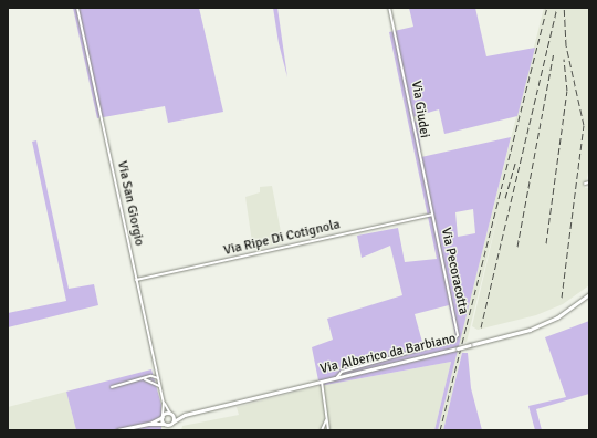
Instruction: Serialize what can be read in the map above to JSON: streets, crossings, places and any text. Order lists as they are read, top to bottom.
{
  "streets": {
    "main road": ["Via Alberico da Barbiano"],
    "street": [
      "Via Giudei",
      "Via San Giorgio",
      "Via Ripe Di Cotignola",
      "Via Pecoracotta"
    ]
  },
  "crossings": [
    ["Via Giudei", "Via Ripe Di Cotignola"],
    ["Via Giudei", "Via Pecoracotta"],
    ["Via San Giorgio", "Via Ripe Di Cotignola"],
    ["Via San Giorgio", "Via Alberico da Barbiano"],
    ["Via Ripe Di Cotignola", "Via Pecoracotta"],
    ["Via Pecoracotta", "Via Alberico da Barbiano"]
  ]
}
